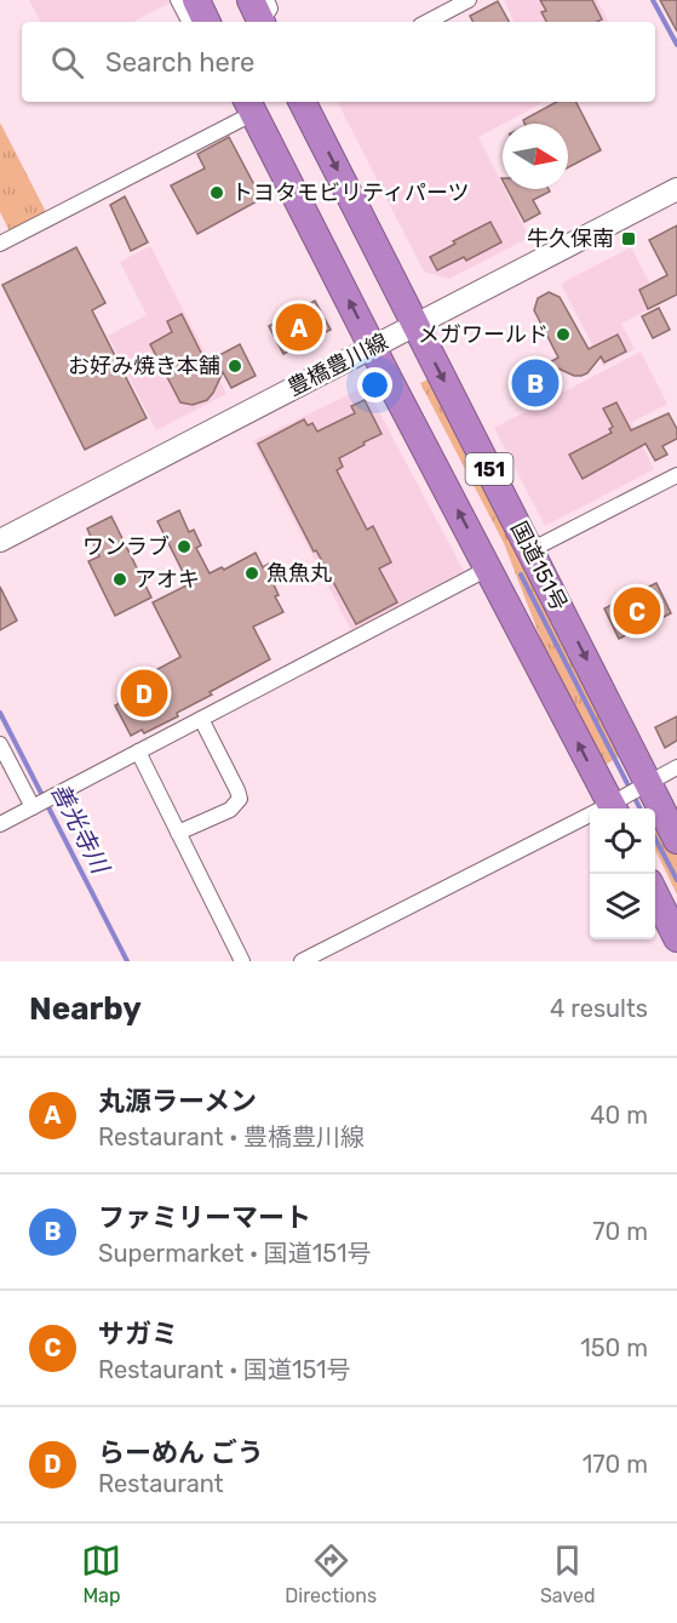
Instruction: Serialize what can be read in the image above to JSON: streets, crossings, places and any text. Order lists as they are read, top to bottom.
{
  "streets": {
    "highway": ["151", "国道151号"],
    "main road": ["豊橋豊川線"]
  },
  "crossings": [
    ["豊橋豊川線", "151"],
    ["豊橋豊川線", "国道151号"]
  ],
  "water": ["善光寺川"],
  "places": {
    "other": [
      "トヨタモビリティパーツ",
      "メガワールド",
      "お好み焼き本舗",
      "ワンラブ",
      "魚魚丸",
      "アオキ"
    ],
    "transit": ["牛久保南"]
  },
  "north": "right",
  "page": {
    "search": "Search here",
    "pins": [
      "A",
      "B",
      "C",
      "D"
    ],
    "heading": ["Nearby", "4 results"],
    "list": [
      {
        "mark": "A",
        "name": "丸源ラーメン",
        "note": "Restaurant · 豊橋豊川線",
        "value": "40 m"
      },
      {
        "mark": "B",
        "name": "ファミリーマート",
        "note": "Supermarket · 国道151号",
        "value": "70 m"
      },
      {
        "mark": "C",
        "name": "サガミ",
        "note": "Restaurant · 国道151号",
        "value": "150 m"
      },
      {
        "mark": "D",
        "name": "らーめん ごう",
        "note": "Restaurant",
        "value": "170 m"
      }
    ],
    "nav": ["Map", "Directions", "Saved"]
  }
}
